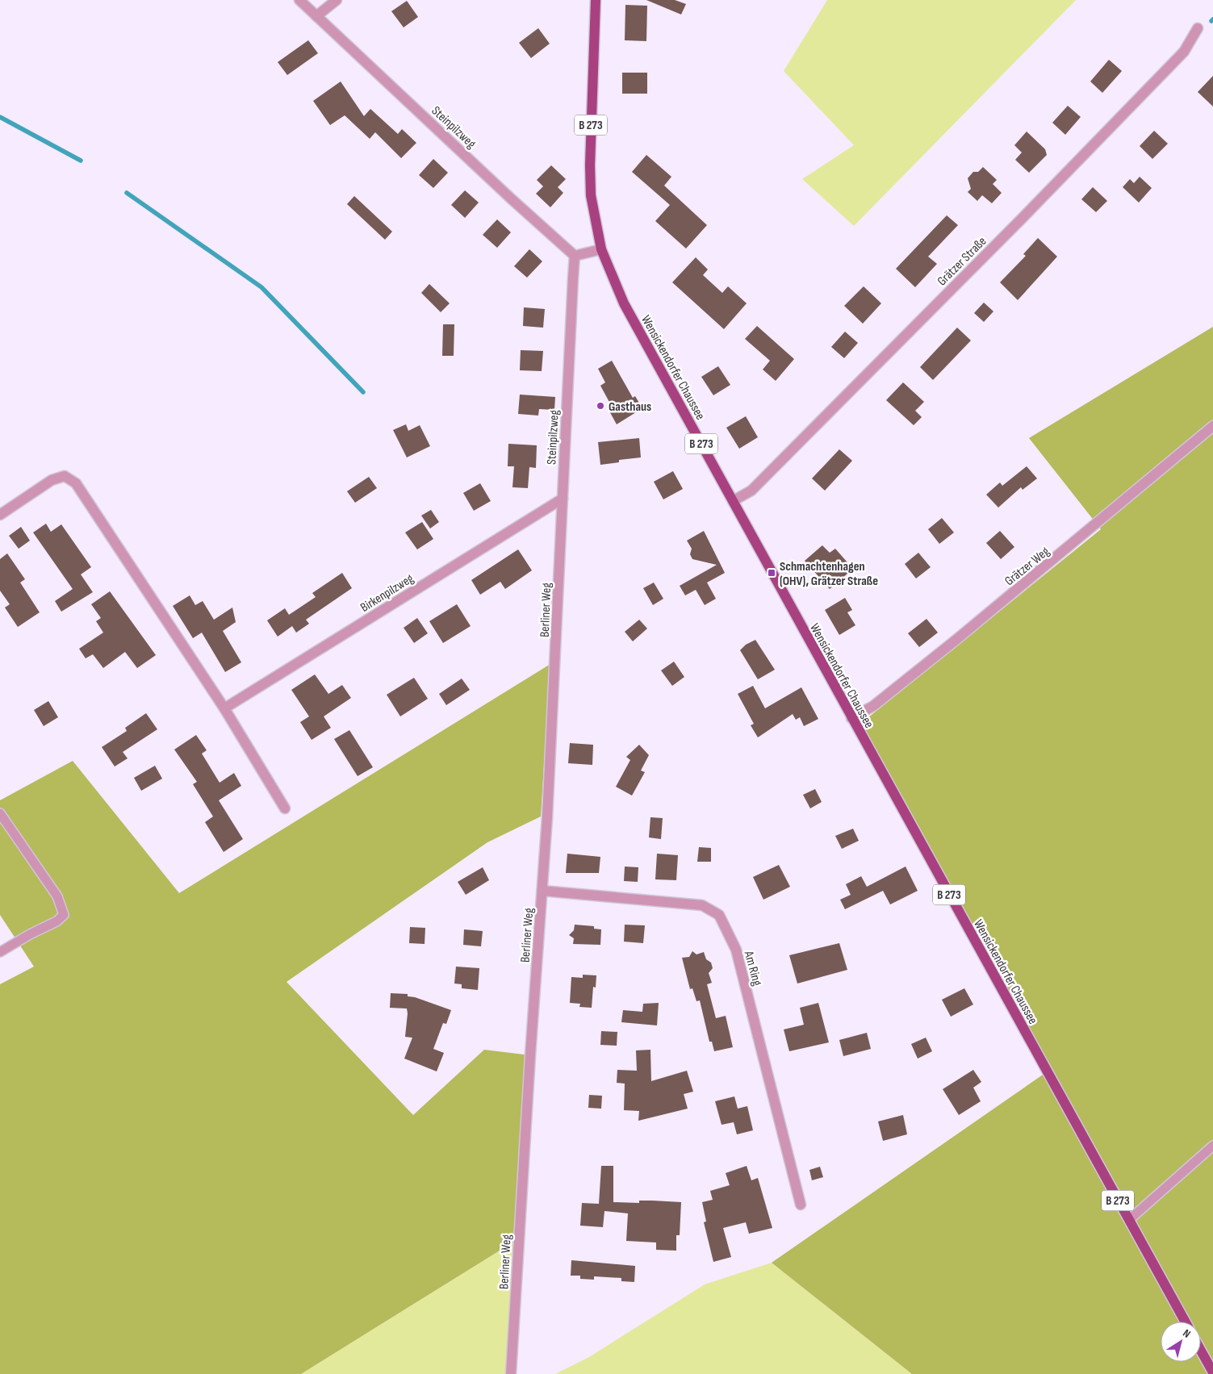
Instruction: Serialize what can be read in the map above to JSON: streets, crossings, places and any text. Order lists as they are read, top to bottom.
{
  "streets": {
    "main road": ["B 273", "Wensickendorfer Chaussee"],
    "street": [
      "Steinpilzweg",
      "Grätzer Straße",
      "Grätzer Weg",
      "Birkenpilzweg",
      "Berliner Weg",
      "Am Ring"
    ]
  },
  "crossings": [
    ["Steinpilzweg", "Birkenpilzweg"],
    ["Steinpilzweg", "Berliner Weg"],
    ["Grätzer Straße", "Wensickendorfer Chaussee"],
    ["Wensickendorfer Chaussee", "Grätzer Weg"],
    ["Birkenpilzweg", "Berliner Weg"],
    ["Berliner Weg", "Am Ring"]
  ],
  "places": {
    "other": ["Gasthaus"],
    "transit": ["Schmachtenhagen (OHV), Grätzer Straße"]
  },
  "north": "top right"
}
